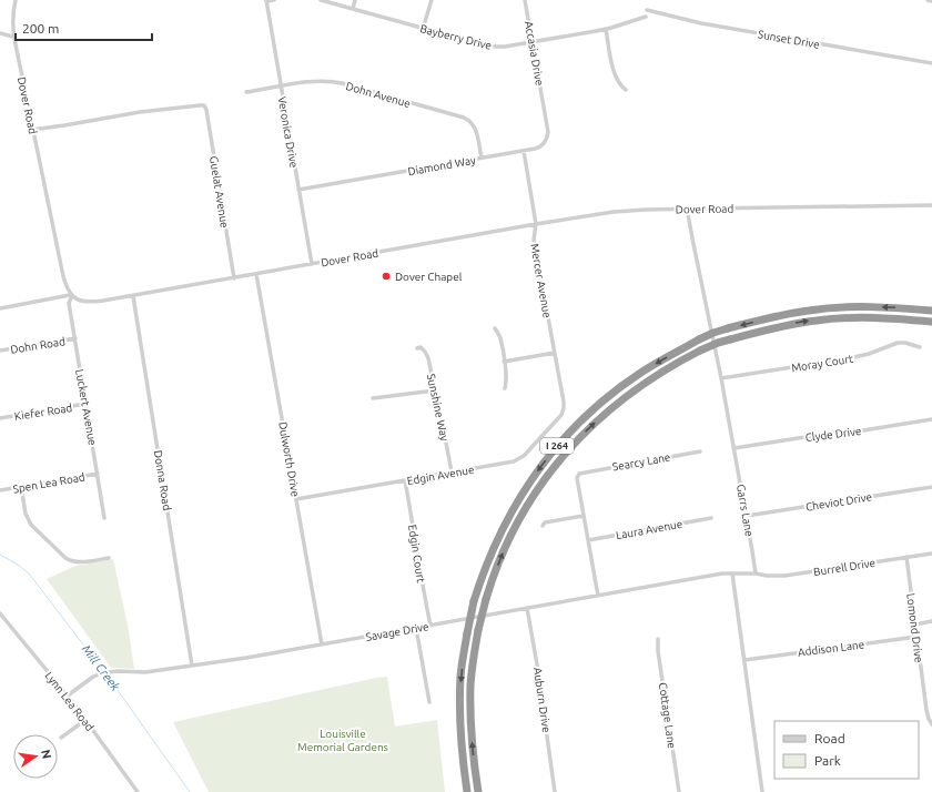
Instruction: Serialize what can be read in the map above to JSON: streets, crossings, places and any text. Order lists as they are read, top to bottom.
{
  "streets": {
    "highway": ["I 264"],
    "street": [
      "Bayberry Drive",
      "Sunset Drive",
      "Accasia Drive",
      "Dohn Avenue",
      "Dover Road",
      "Veronica Drive",
      "Diamond Way",
      "Guelat Avenue",
      "Mercer Avenue",
      "Dohn Road",
      "Moray Court",
      "Luckert Avenue",
      "Sunshine Way",
      "Kiefer Road",
      "Clyde Drive",
      "Dulworth Drive",
      "Searcy Lane",
      "Edgin Avenue",
      "Donna Road",
      "Spen Lea Road",
      "Cheviot Drive",
      "Garrs Lane",
      "Laura Avenue",
      "Edgin Court",
      "Burrell Drive",
      "Lomond Drive",
      "Savage Drive",
      "Addison Lane",
      "Auburn Drive",
      "Lynn Lea Road",
      "Cottage Lane"
    ]
  },
  "crossings": [
    ["Bayberry Drive", "Accasia Drive"],
    ["Accasia Drive", "Diamond Way"],
    ["Dohn Avenue", "Veronica Drive"],
    ["Dohn Avenue", "Diamond Way"],
    ["Dover Road", "Veronica Drive"],
    ["Dover Road", "Guelat Avenue"],
    ["Dover Road", "Mercer Avenue"],
    ["Dover Road", "Luckert Avenue"],
    ["Dover Road", "Dulworth Drive"],
    ["Dover Road", "Donna Road"],
    ["Dover Road", "Garrs Lane"],
    ["Veronica Drive", "Diamond Way"],
    ["Diamond Way", "Mercer Avenue"],
    ["Mercer Avenue", "Edgin Avenue"],
    ["Dohn Road", "Luckert Avenue"],
    ["Moray Court", "Garrs Lane"],
    ["Luckert Avenue", "Kiefer Road"],
    ["Luckert Avenue", "Spen Lea Road"],
    ["Sunshine Way", "Edgin Avenue"],
    ["Clyde Drive", "Garrs Lane"],
    ["Dulworth Drive", "Edgin Avenue"],
    ["Dulworth Drive", "Savage Drive"],
    ["Edgin Avenue", "Edgin Court"],
    ["Donna Road", "Savage Drive"],
    ["Cheviot Drive", "Garrs Lane"],
    ["Garrs Lane", "Burrell Drive"],
    ["Edgin Court", "Savage Drive"],
    ["Burrell Drive", "Lomond Drive"],
    ["Lomond Drive", "Addison Lane"],
    ["Savage Drive", "Auburn Drive"],
    ["Savage Drive", "Lynn Lea Road"]
  ],
  "water": ["Mill Creek"],
  "parks": ["Louisville Memorial Gardens"],
  "places": ["Dover Chapel"],
  "legend": ["Road", "Park"],
  "scale_bar": "200 m",
  "north": "right"
}
